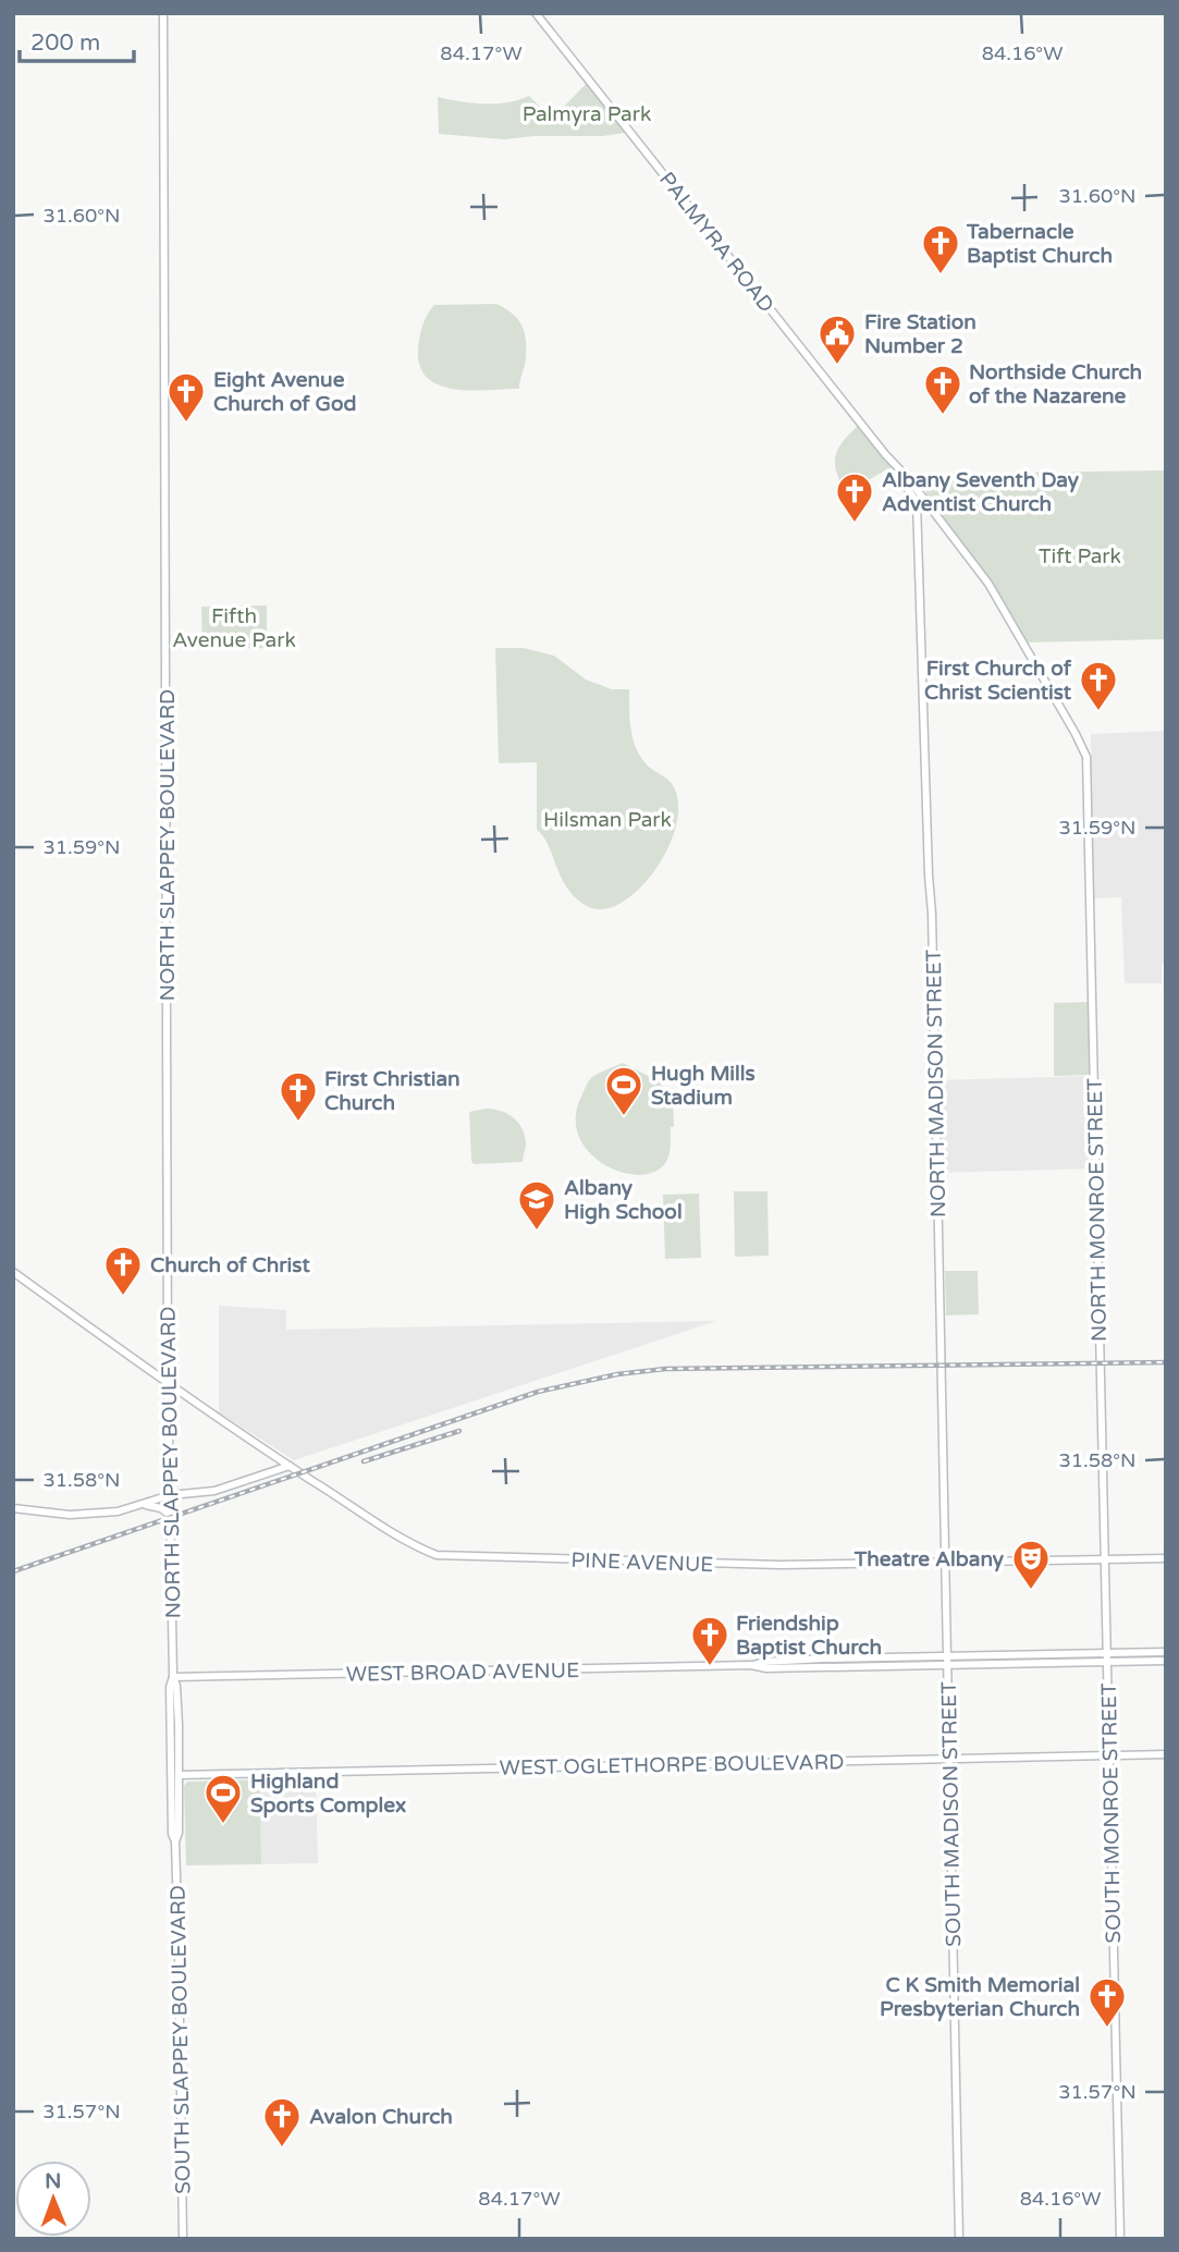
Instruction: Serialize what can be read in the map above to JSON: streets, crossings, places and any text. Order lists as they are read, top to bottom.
{
  "streets": {
    "main road": [
      "PALMYRA ROAD",
      "NORTH SLAPPEY BOULEVARD",
      "NORTH MADISON STREET",
      "NORTH MONROE STREET",
      "PINE AVENUE",
      "WEST BROAD AVENUE",
      "WEST OGLETHORPE BOULEVARD",
      "SOUTH MONROE STREET",
      "SOUTH MADISON STREET",
      "SOUTH SLAPPEY BOULEVARD"
    ]
  },
  "crossings": [
    ["PALMYRA ROAD", "NORTH MADISON STREET"],
    ["PALMYRA ROAD", "NORTH MONROE STREET"],
    ["NORTH SLAPPEY BOULEVARD", "PINE AVENUE"],
    ["NORTH SLAPPEY BOULEVARD", "WEST BROAD AVENUE"],
    ["NORTH SLAPPEY BOULEVARD", "WEST OGLETHORPE BOULEVARD"],
    ["NORTH SLAPPEY BOULEVARD", "SOUTH SLAPPEY BOULEVARD"],
    ["NORTH MADISON STREET", "PINE AVENUE"],
    ["NORTH MADISON STREET", "WEST BROAD AVENUE"],
    ["NORTH MADISON STREET", "SOUTH MADISON STREET"],
    ["NORTH MONROE STREET", "PINE AVENUE"],
    ["NORTH MONROE STREET", "WEST BROAD AVENUE"],
    ["NORTH MONROE STREET", "SOUTH MONROE STREET"],
    ["WEST BROAD AVENUE", "SOUTH MONROE STREET"],
    ["WEST BROAD AVENUE", "SOUTH MADISON STREET"],
    ["WEST OGLETHORPE BOULEVARD", "SOUTH MONROE STREET"],
    ["WEST OGLETHORPE BOULEVARD", "SOUTH MADISON STREET"],
    ["WEST OGLETHORPE BOULEVARD", "SOUTH SLAPPEY BOULEVARD"]
  ],
  "parks": [
    "Palmyra Park",
    "Tift Park",
    "Fifth Avenue Park",
    "Hilsman Park"
  ],
  "places": {
    "church": [
      "Tabernacle Baptist Church",
      "Northside Church of the Nazarene",
      "Eight Avenue Church of God",
      "Albany Seventh Day Adventist Church",
      "First Church of Christ Scientist",
      "First Christian Church",
      "Church of Christ",
      "Friendship Baptist Church",
      "C K Smith Memorial Presbyterian Church",
      "Avalon Church"
    ],
    "public building": ["Fire Station Number 2"],
    "sports": ["Hugh Mills Stadium", "Highland Sports Complex"],
    "school or university": ["Albany High School"],
    "theatre": ["Theatre Albany"]
  },
  "scale_bar": "200 m",
  "north": "top",
  "coordinates": [
    "84.17°W",
    "84.16°W",
    "31.60°N",
    "31.59°N",
    "31.58°N",
    "31.57°N"
  ]
}
